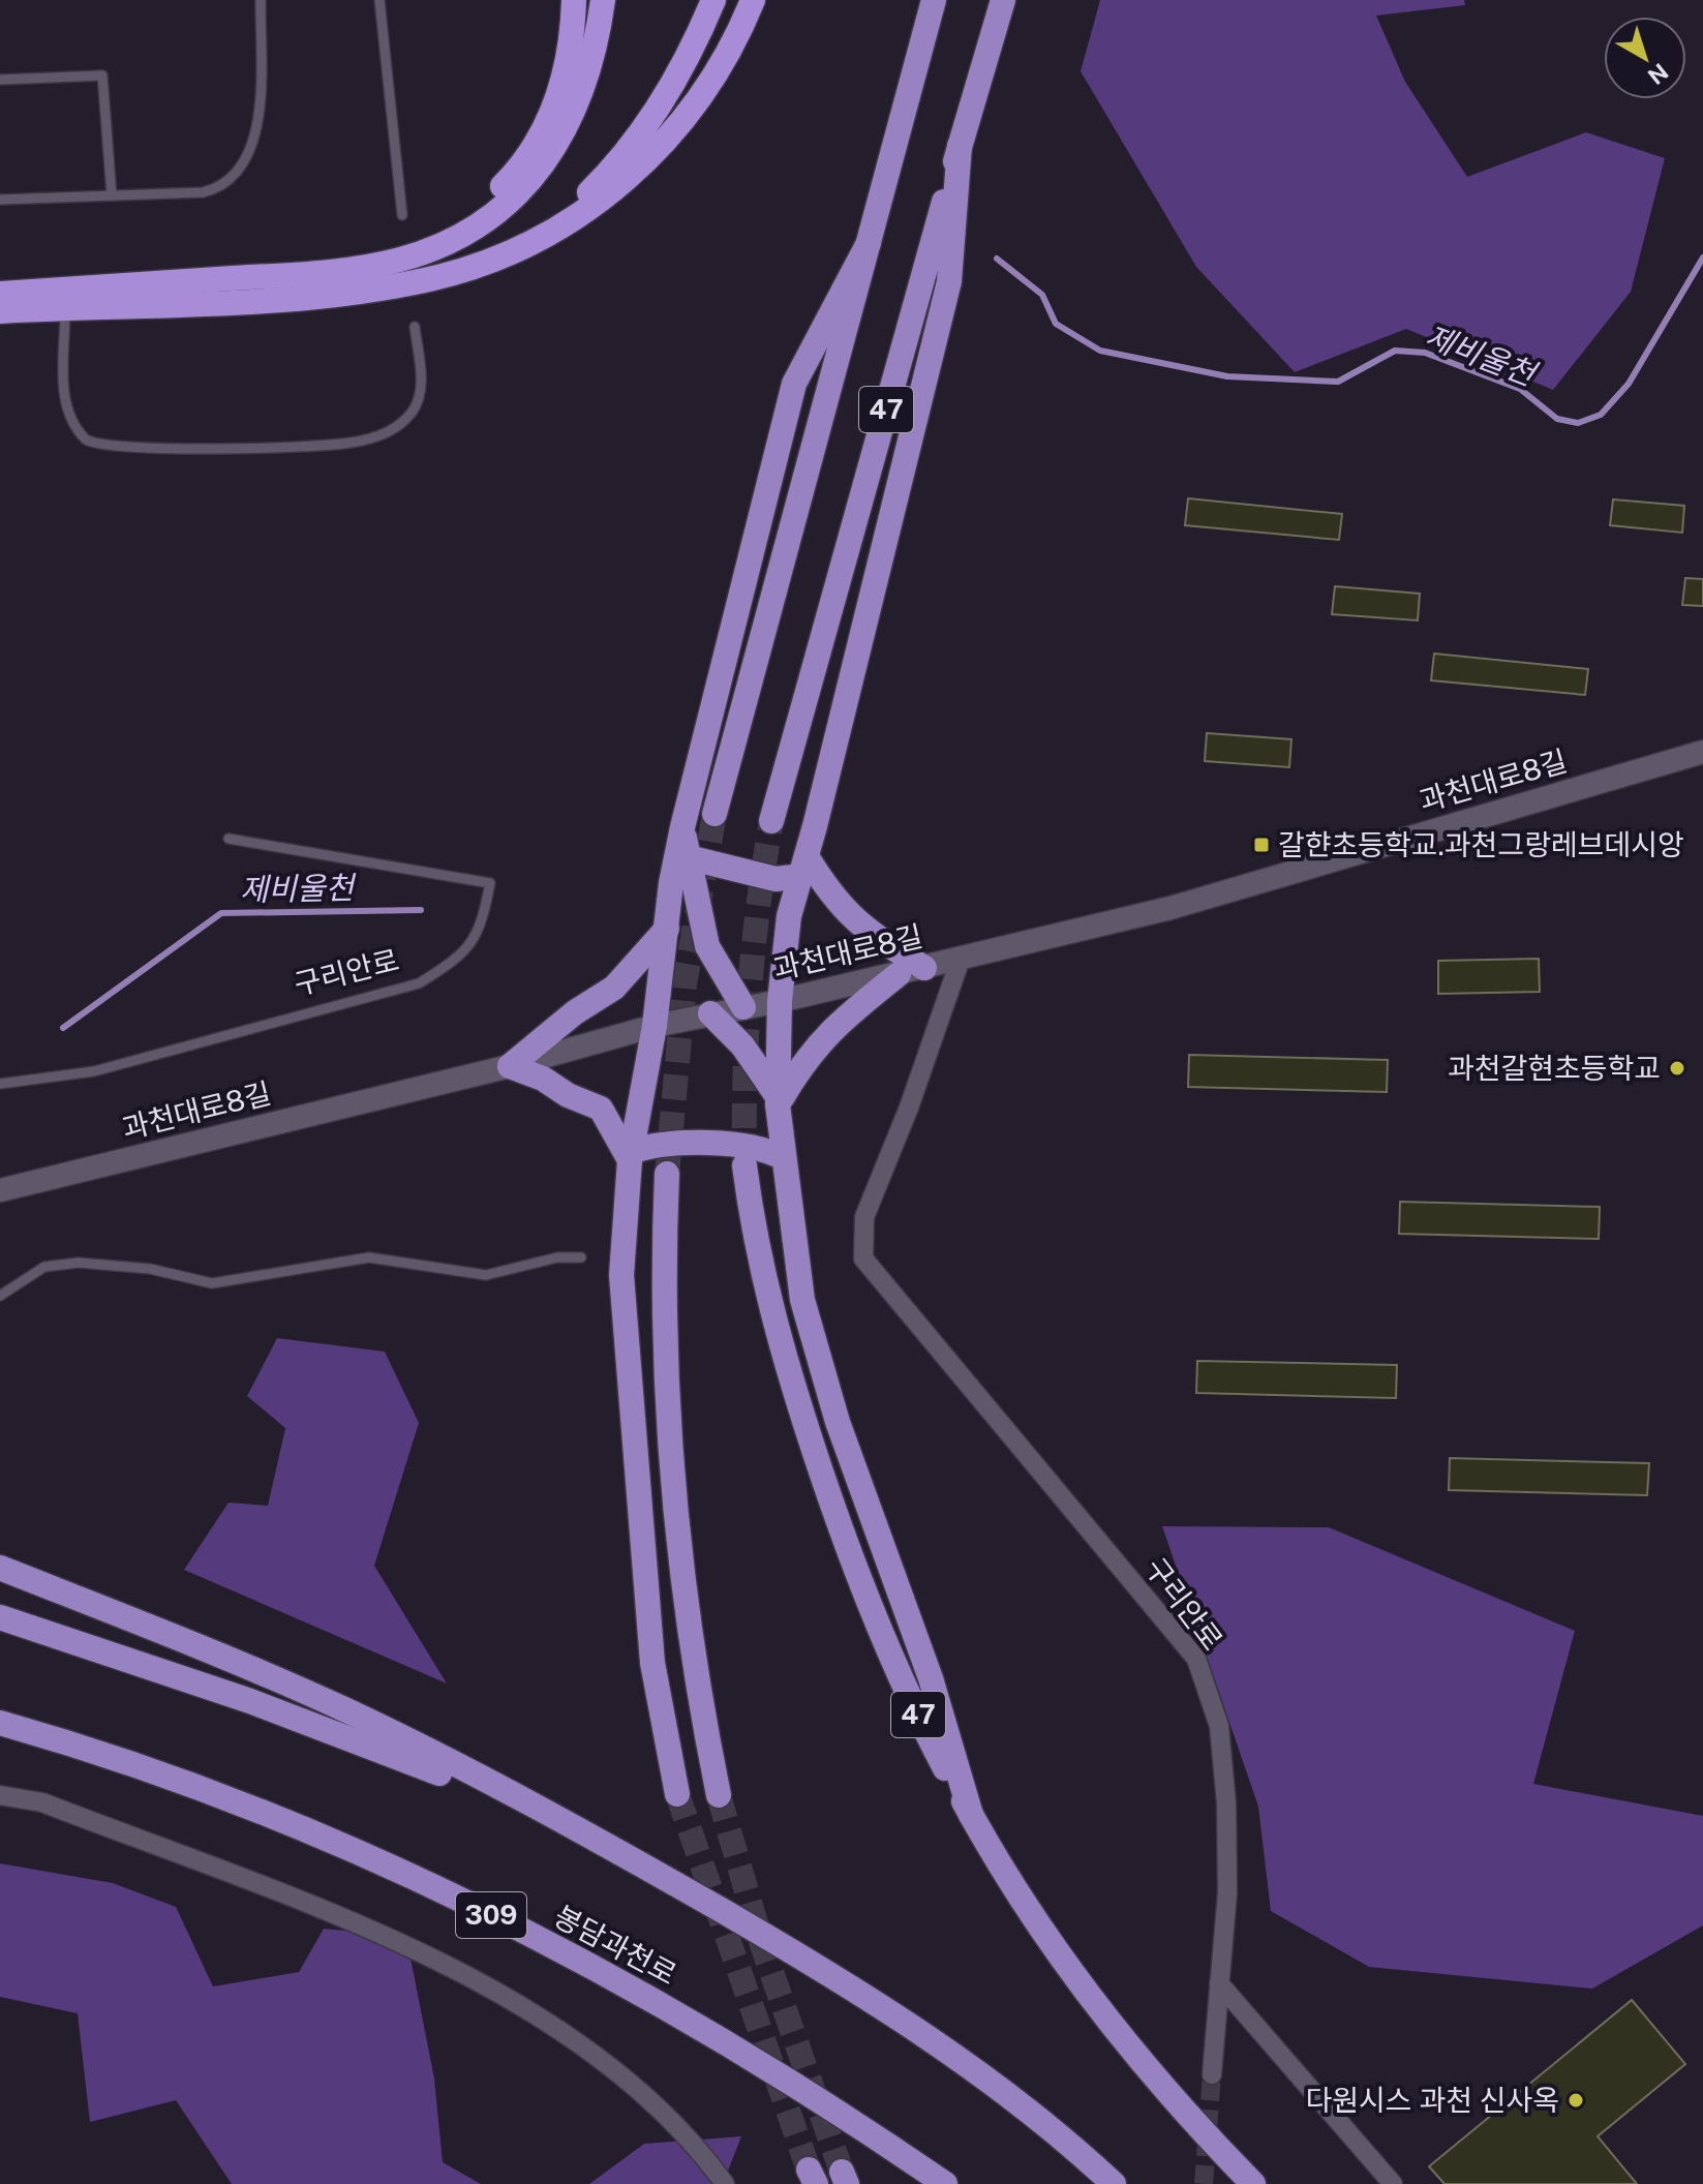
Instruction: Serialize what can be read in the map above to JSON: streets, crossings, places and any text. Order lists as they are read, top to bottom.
{
  "streets": {
    "highway": ["47", "309", "봉담과천로"],
    "street": ["과천대로8길", "구리안로"]
  },
  "crossings": [
    ["과천대로8길", "구리안로"]
  ],
  "water": ["제비울천"],
  "places": {
    "transit": ["갈햔초등학교.과천그랑레브데시앙"],
    "other": ["과천갈현초등학교", "다원시스 과천 신사옥"]
  },
  "north": "bottom right"
}
